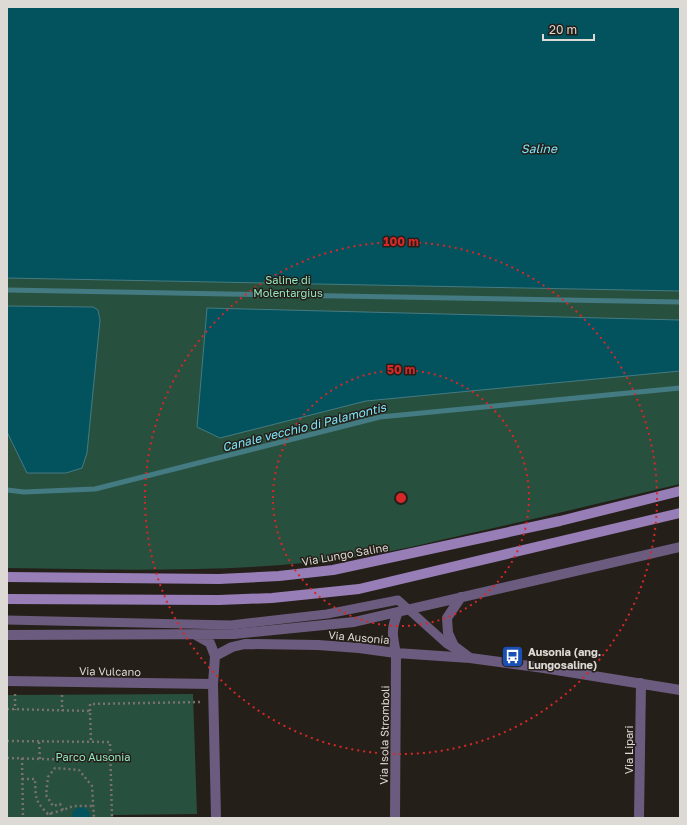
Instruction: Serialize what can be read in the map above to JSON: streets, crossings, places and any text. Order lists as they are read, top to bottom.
{
  "streets": {
    "main road": ["Via Lungo Saline"],
    "street": [
      "Via Ausonia",
      "Via Vulcano",
      "Via Isola Stromboli",
      "Via Lipari"
    ]
  },
  "crossings": [
    ["Via Ausonia", "Via Isola Stromboli"],
    ["Via Ausonia", "Via Lipari"]
  ],
  "water": ["Saline", "Canale vecchio di Palamontis"],
  "parks": ["Saline di Molentargius", "Parco Ausonia"],
  "places": {
    "bus stop": ["Ausonia (ang. Lungosaline)"]
  },
  "scale_bar": "20 m",
  "rings": ["100 m", "50 m"]
}
